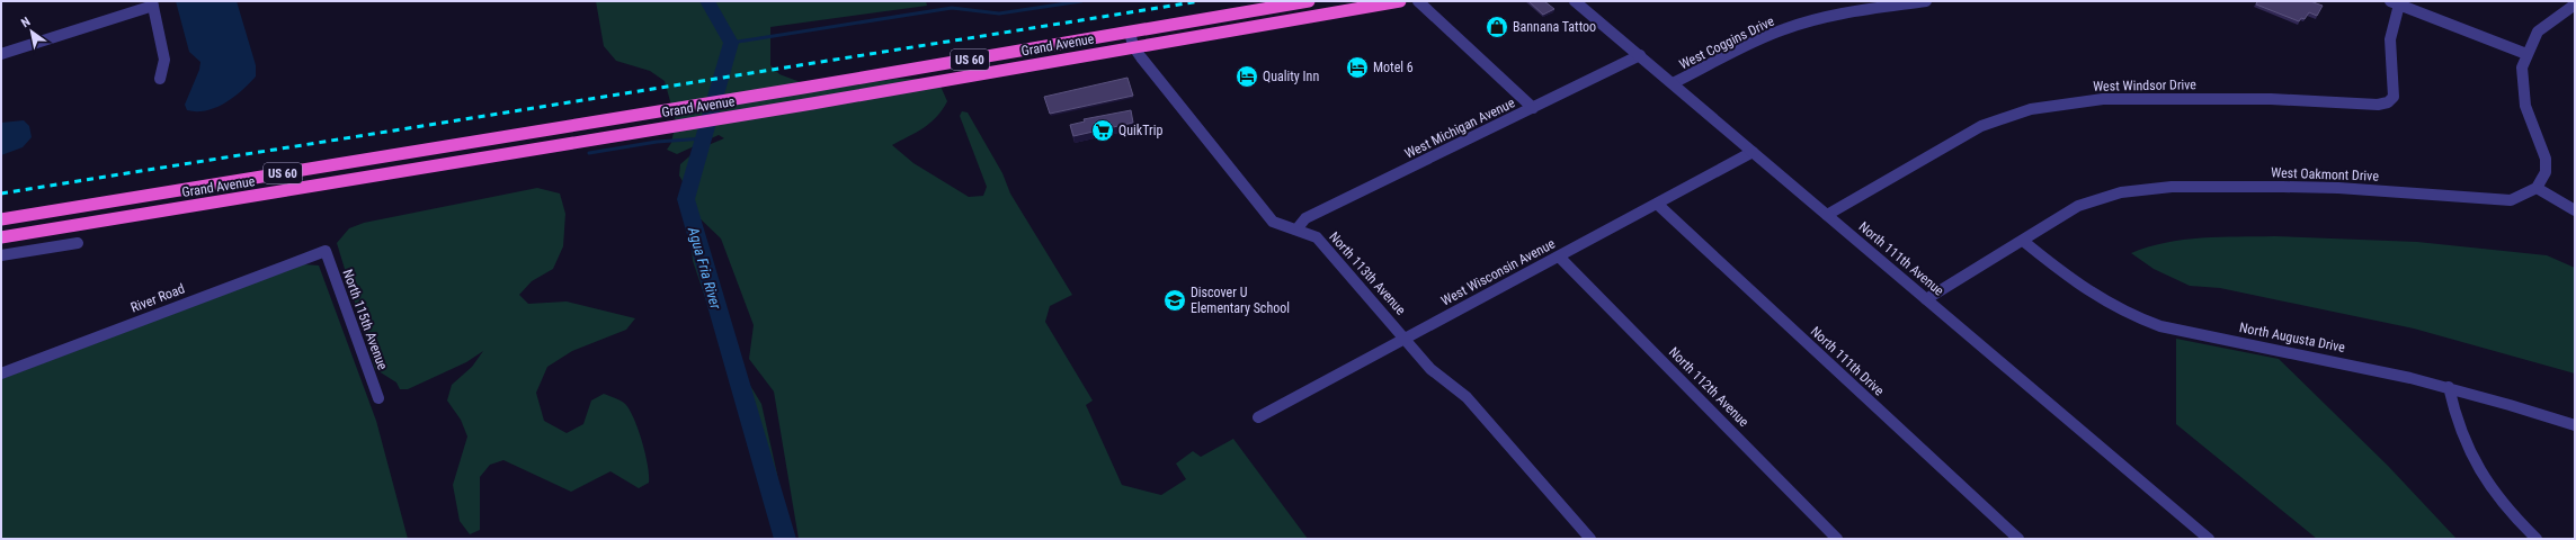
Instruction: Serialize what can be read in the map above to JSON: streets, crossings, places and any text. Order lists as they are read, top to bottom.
{
  "streets": {
    "highway": ["Grand Avenue", "US 60"],
    "street": [
      "West Coggins Drive",
      "West Windsor Drive",
      "West Michigan Avenue",
      "West Oakmont Drive",
      "North 111th Avenue",
      "West Wisconsin Avenue",
      "North 113th Avenue",
      "River Road",
      "North 115th Avenue",
      "North Augusta Drive",
      "North 111th Drive",
      "North 112th Avenue"
    ]
  },
  "crossings": [
    ["West Coggins Drive", "North 111th Avenue"],
    ["Grand Avenue", "North 113th Avenue"],
    ["West Windsor Drive", "North 111th Avenue"],
    ["West Michigan Avenue", "North 111th Avenue"],
    ["West Michigan Avenue", "North 113th Avenue"],
    ["West Oakmont Drive", "North 111th Avenue"],
    ["West Oakmont Drive", "North Augusta Drive"],
    ["North 111th Avenue", "West Wisconsin Avenue"],
    ["West Wisconsin Avenue", "North 113th Avenue"],
    ["West Wisconsin Avenue", "North 111th Drive"],
    ["West Wisconsin Avenue", "North 112th Avenue"],
    ["River Road", "North 115th Avenue"]
  ],
  "water": ["Agua Fria River"],
  "places": {
    "shop": ["Bannana Tattoo"],
    "hotel": ["Motel 6", "Quality Inn"],
    "supermarket": ["QuikTrip"],
    "school or university": ["Discover U Elementary School"]
  },
  "north": "top left"
}
